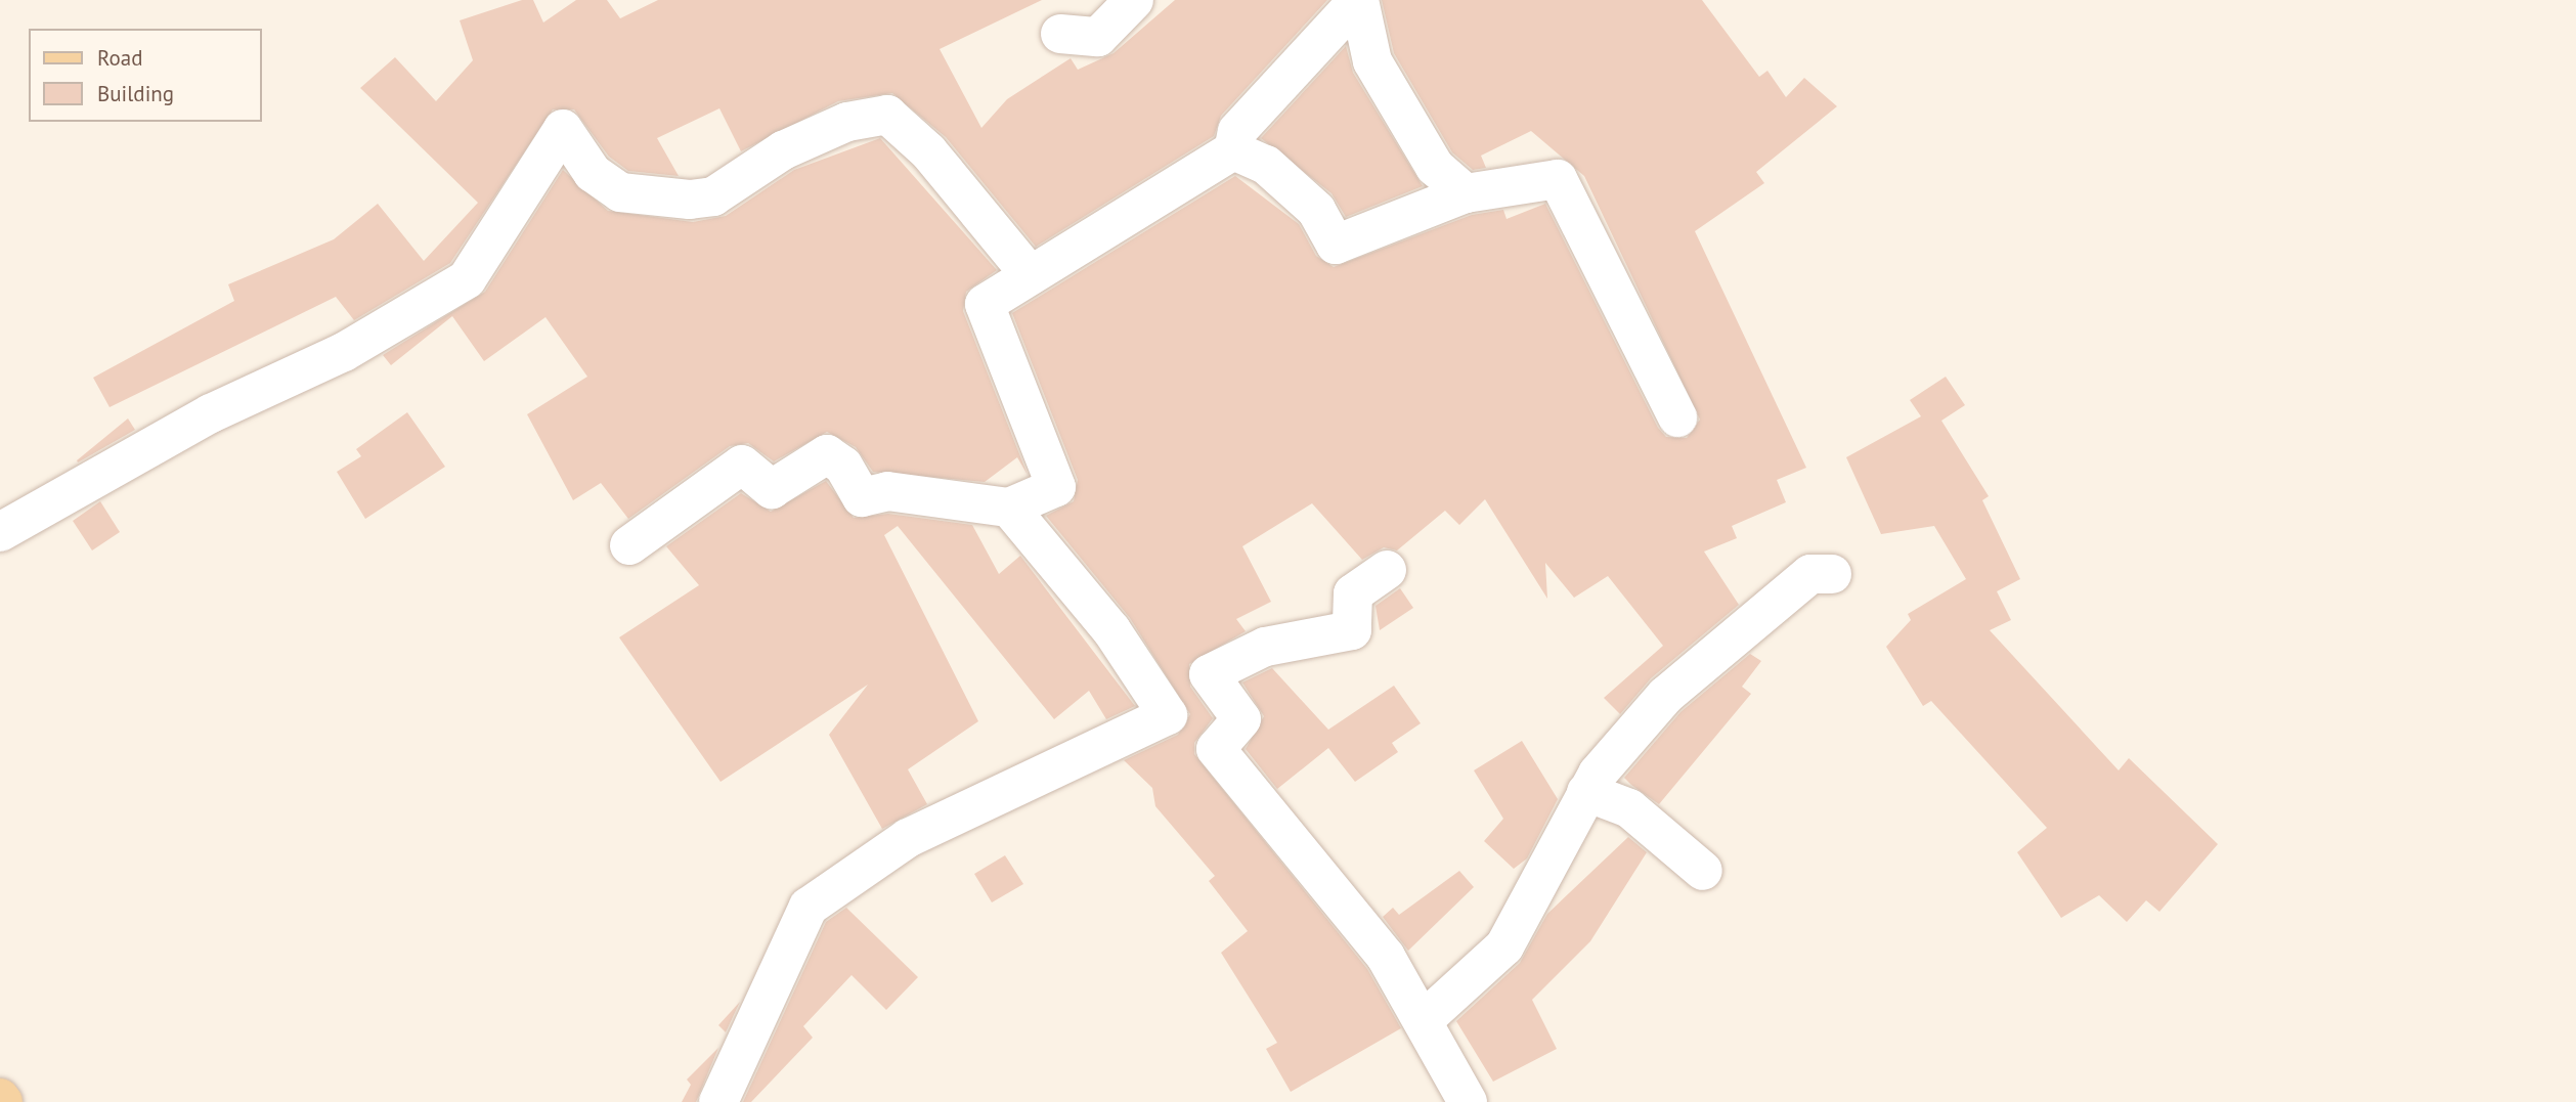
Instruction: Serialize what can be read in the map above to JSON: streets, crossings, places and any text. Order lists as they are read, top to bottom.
{
  "legend": ["Road", "Building"]
}
